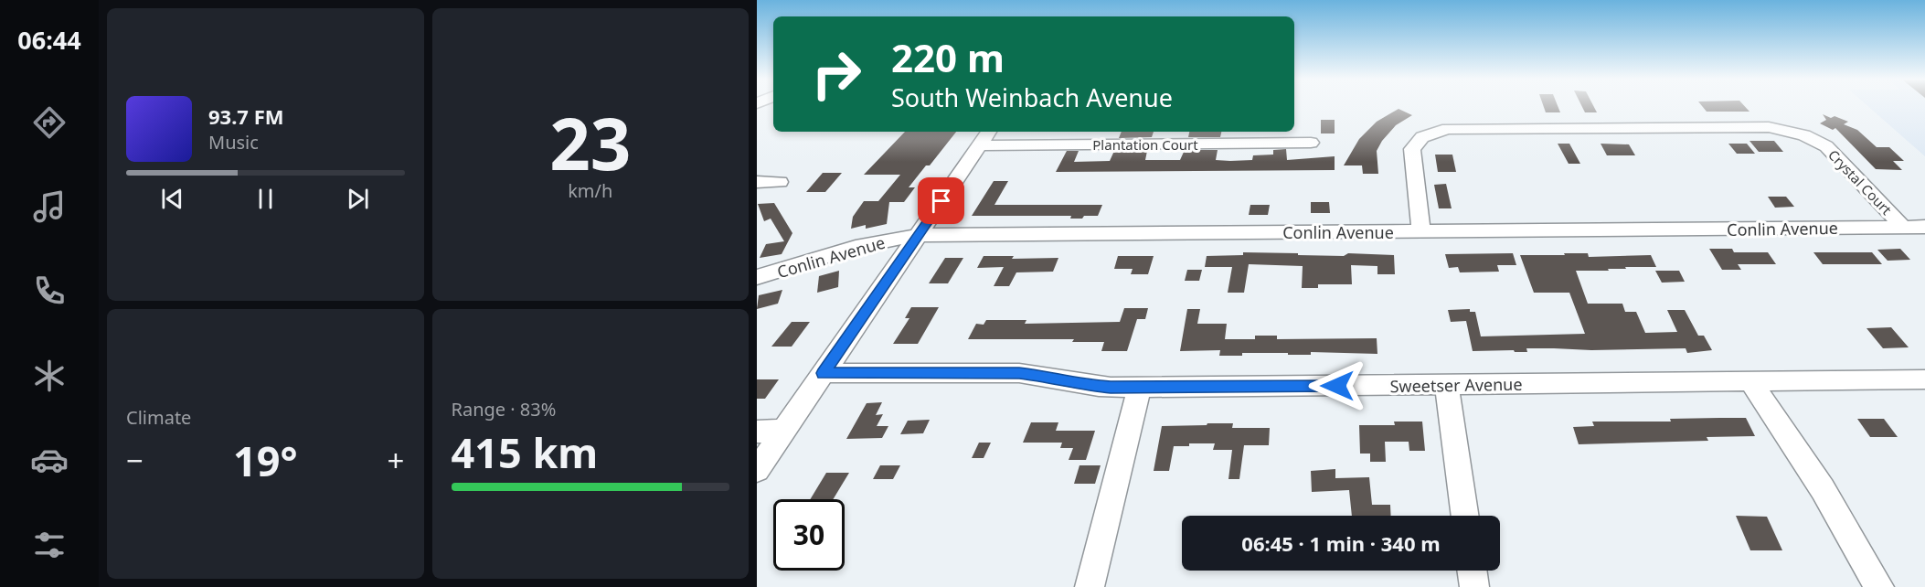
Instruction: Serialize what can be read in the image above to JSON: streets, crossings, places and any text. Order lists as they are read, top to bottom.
{
  "streets": {
    "street": [
      "Plantation Court",
      "Crystal Court",
      "Conlin Avenue",
      "Sweetser Avenue"
    ]
  },
  "crossings": [
    ["Crystal Court", "Conlin Avenue"]
  ],
  "page": {
    "tabs": "06:44",
    "tile": [
      ["23", "km/h"],
      "Climate",
      ["Range · 83%", "415 km"]
    ],
    "turn": ["220 m", "South Weinbach Avenue"],
    "song": ["93.7 FM", "Music"],
    "heat": ["−", "19°", "+"],
    "limit": "30",
    "trip": "06:45 · 1 min · 340 m"
  }
}
